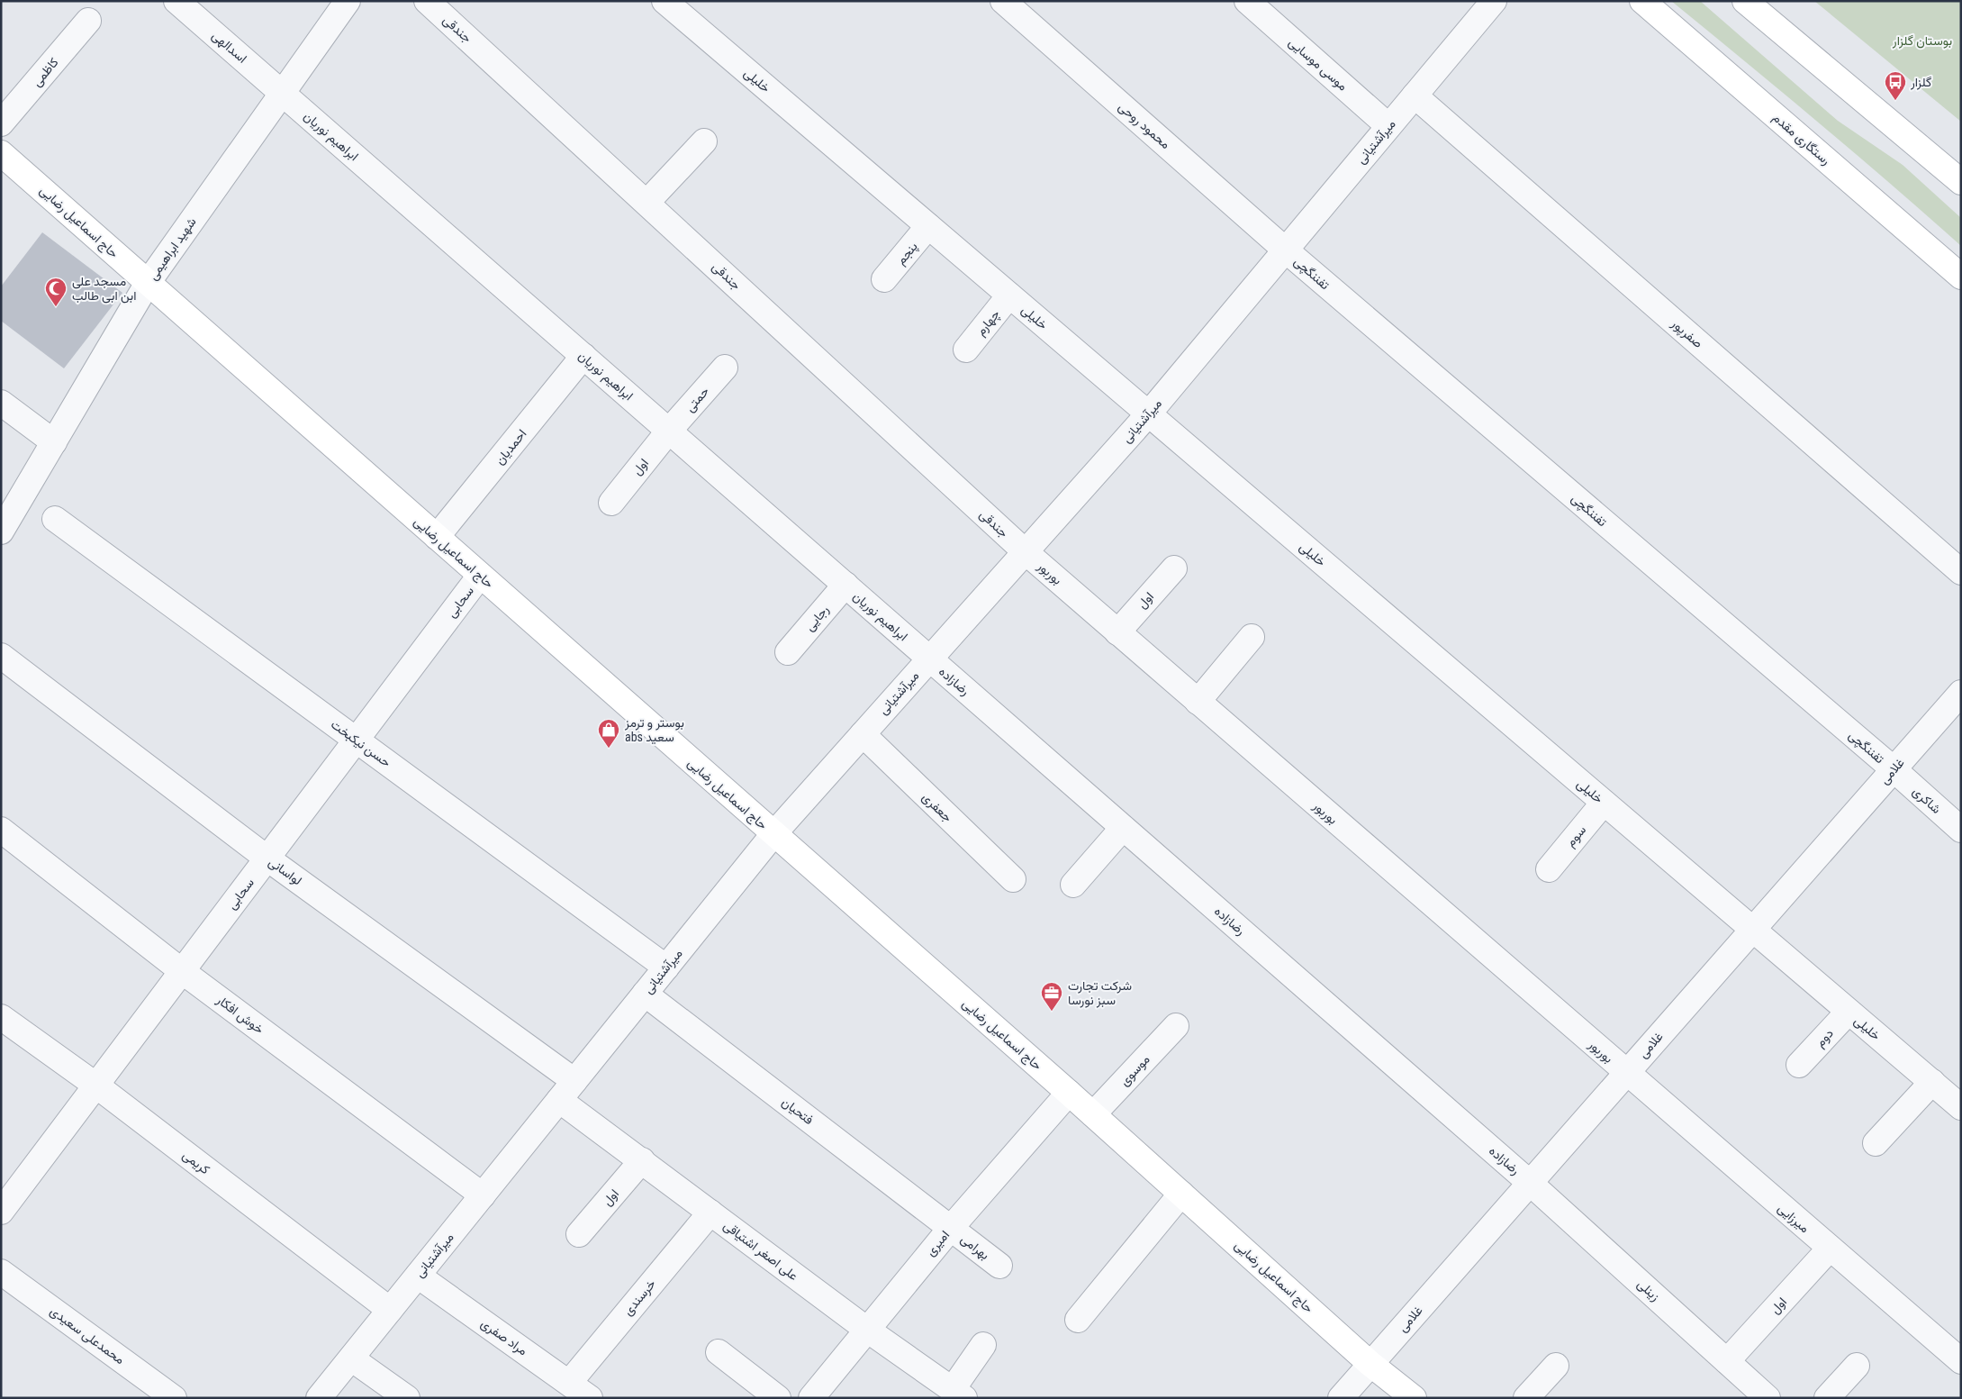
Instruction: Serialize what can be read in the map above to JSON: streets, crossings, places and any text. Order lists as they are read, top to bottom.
{
  "streets": {
    "main road": ["رستگاری مقدم", "حاج اسماعیل رضایی"],
    "street": [
      "جندقی",
      "اسدالهی",
      "موسی موسایی",
      "کاظمی",
      "خلیلی",
      "محمود روحی",
      "ابراهیم نوریان",
      "میرآشتیانی",
      "شهید ابراهیمی",
      "پنجم",
      "تفننگچی",
      "چهارم",
      "صفرپور",
      "حمتی",
      "احمدیان",
      "اول",
      "بوربور",
      "سحابی",
      "رجایی",
      "رضازاده",
      "حسن نیکبخت",
      "غلامی",
      "شاکری",
      "جعفری",
      "سوم",
      "لواسانی",
      "خوش افکار",
      "دوم",
      "موسوی",
      "فتحیان",
      "کریمی",
      "میرزایی",
      "امیری",
      "بهرامی",
      "علی اصغر اشتیاقی",
      "زینلی",
      "خرسندی",
      "محمدعلی سعیدی",
      "مراد صفری"
    ]
  },
  "crossings": [
    ["جندقی", "میرآشتیانی"],
    ["جندقی", "بوربور"],
    ["اسدالهی", "ابراهیم نوریان"],
    ["اسدالهی", "شهید ابراهیمی"],
    ["موسی موسایی", "میرآشتیانی"],
    ["خلیلی", "میرآشتیانی"],
    ["خلیلی", "پنجم"],
    ["خلیلی", "چهارم"],
    ["خلیلی", "غلامی"],
    ["خلیلی", "سوم"],
    ["خلیلی", "دوم"],
    ["محمود روحی", "میرآشتیانی"],
    ["محمود روحی", "تفننگچی"],
    ["ابراهیم نوریان", "میرآشتیانی"],
    ["ابراهیم نوریان", "شهید ابراهیمی"],
    ["ابراهیم نوریان", "حمتی"],
    ["ابراهیم نوریان", "احمدیان"],
    ["ابراهیم نوریان", "اول"],
    ["ابراهیم نوریان", "رجایی"],
    ["ابراهیم نوریان", "رضازاده"],
    ["میرآشتیانی", "حاج اسماعیل رضایی"],
    ["میرآشتیانی", "تفننگچی"],
    ["میرآشتیانی", "صفرپور"],
    ["میرآشتیانی", "بوربور"],
    ["میرآشتیانی", "رضازاده"],
    ["میرآشتیانی", "حسن نیکبخت"],
    ["میرآشتیانی", "جعفری"],
    ["میرآشتیانی", "لواسانی"],
    ["میرآشتیانی", "خوش افکار"],
    ["میرآشتیانی", "فتحیان"],
    ["میرآشتیانی", "کریمی"],
    ["میرآشتیانی", "علی اصغر اشتیاقی"],
    ["میرآشتیانی", "مراد صفری"],
    ["حاج اسماعیل رضایی", "شهید ابراهیمی"],
    ["حاج اسماعیل رضایی", "احمدیان"],
    ["حاج اسماعیل رضایی", "سحابی"],
    ["حاج اسماعیل رضایی", "غلامی"],
    ["حاج اسماعیل رضایی", "موسوی"],
    ["حاج اسماعیل رضایی", "امیری"],
    ["تفننگچی", "غلامی"],
    ["تفننگچی", "شاکری"],
    ["حمتی", "اول"],
    ["اول", "بوربور"],
    ["اول", "میرزایی"],
    ["اول", "علی اصغر اشتیاقی"],
    ["اول", "زینلی"],
    ["بوربور", "غلامی"],
    ["بوربور", "میرزایی"],
    ["سحابی", "حسن نیکبخت"],
    ["سحابی", "لواسانی"],
    ["سحابی", "خوش افکار"],
    ["سحابی", "کریمی"],
    ["رضازاده", "غلامی"],
    ["رضازاده", "زینلی"],
    ["غلامی", "شاکری"],
    ["غلامی", "میرزایی"],
    ["غلامی", "زینلی"],
    ["فتحیان", "امیری"],
    ["فتحیان", "بهرامی"],
    ["امیری", "بهرامی"],
    ["امیری", "علی اصغر اشتیاقی"],
    ["علی اصغر اشتیاقی", "خرسندی"],
    ["خرسندی", "مراد صفری"]
  ],
  "parks": ["بوستان گلزار"],
  "places": {
    "bus stop": ["گلزار"],
    "mosque": ["مسجد علی ابن ابی طالب"],
    "shop": ["بوستر و ترمز abs سعید"],
    "office": ["شرکت تجارت سبز نورسا"]
  }
}
